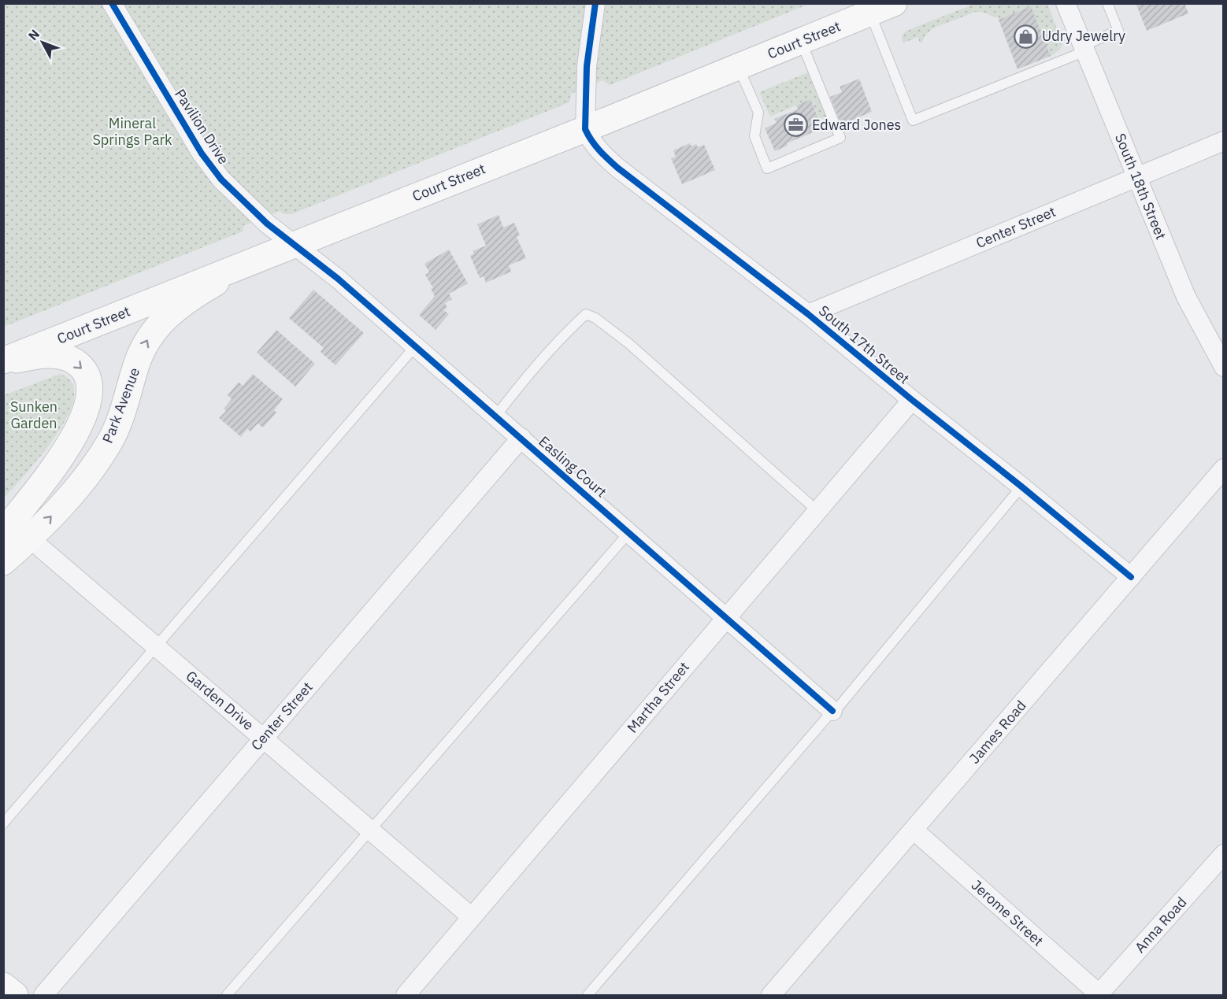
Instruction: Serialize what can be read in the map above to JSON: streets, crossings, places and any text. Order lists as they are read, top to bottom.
{
  "streets": {
    "main road": ["Court Street", "Park Avenue"],
    "street": [
      "Pavilion Drive",
      "South 18th Street",
      "Center Street",
      "South 17th Street",
      "Easling Court",
      "Martha Street",
      "Garden Drive",
      "James Road",
      "Jerome Street",
      "Anna Road"
    ]
  },
  "crossings": [
    ["Court Street", "Pavilion Drive"],
    ["Court Street", "South 17th Street"],
    ["Court Street", "Park Avenue"],
    ["Court Street", "Easling Court"],
    ["Pavilion Drive", "Easling Court"],
    ["South 18th Street", "Center Street"],
    ["Center Street", "South 17th Street"],
    ["Center Street", "Easling Court"],
    ["Center Street", "Garden Drive"],
    ["South 17th Street", "Martha Street"],
    ["South 17th Street", "James Road"],
    ["Park Avenue", "Garden Drive"],
    ["Easling Court", "Martha Street"],
    ["Martha Street", "Garden Drive"],
    ["James Road", "Jerome Street"],
    ["Jerome Street", "Anna Road"]
  ],
  "parks": ["Mineral Springs Park", "Sunken Garden"],
  "places": {
    "shop": ["Udry Jewelry"],
    "office": ["Edward Jones"]
  },
  "north": "top left"
}
